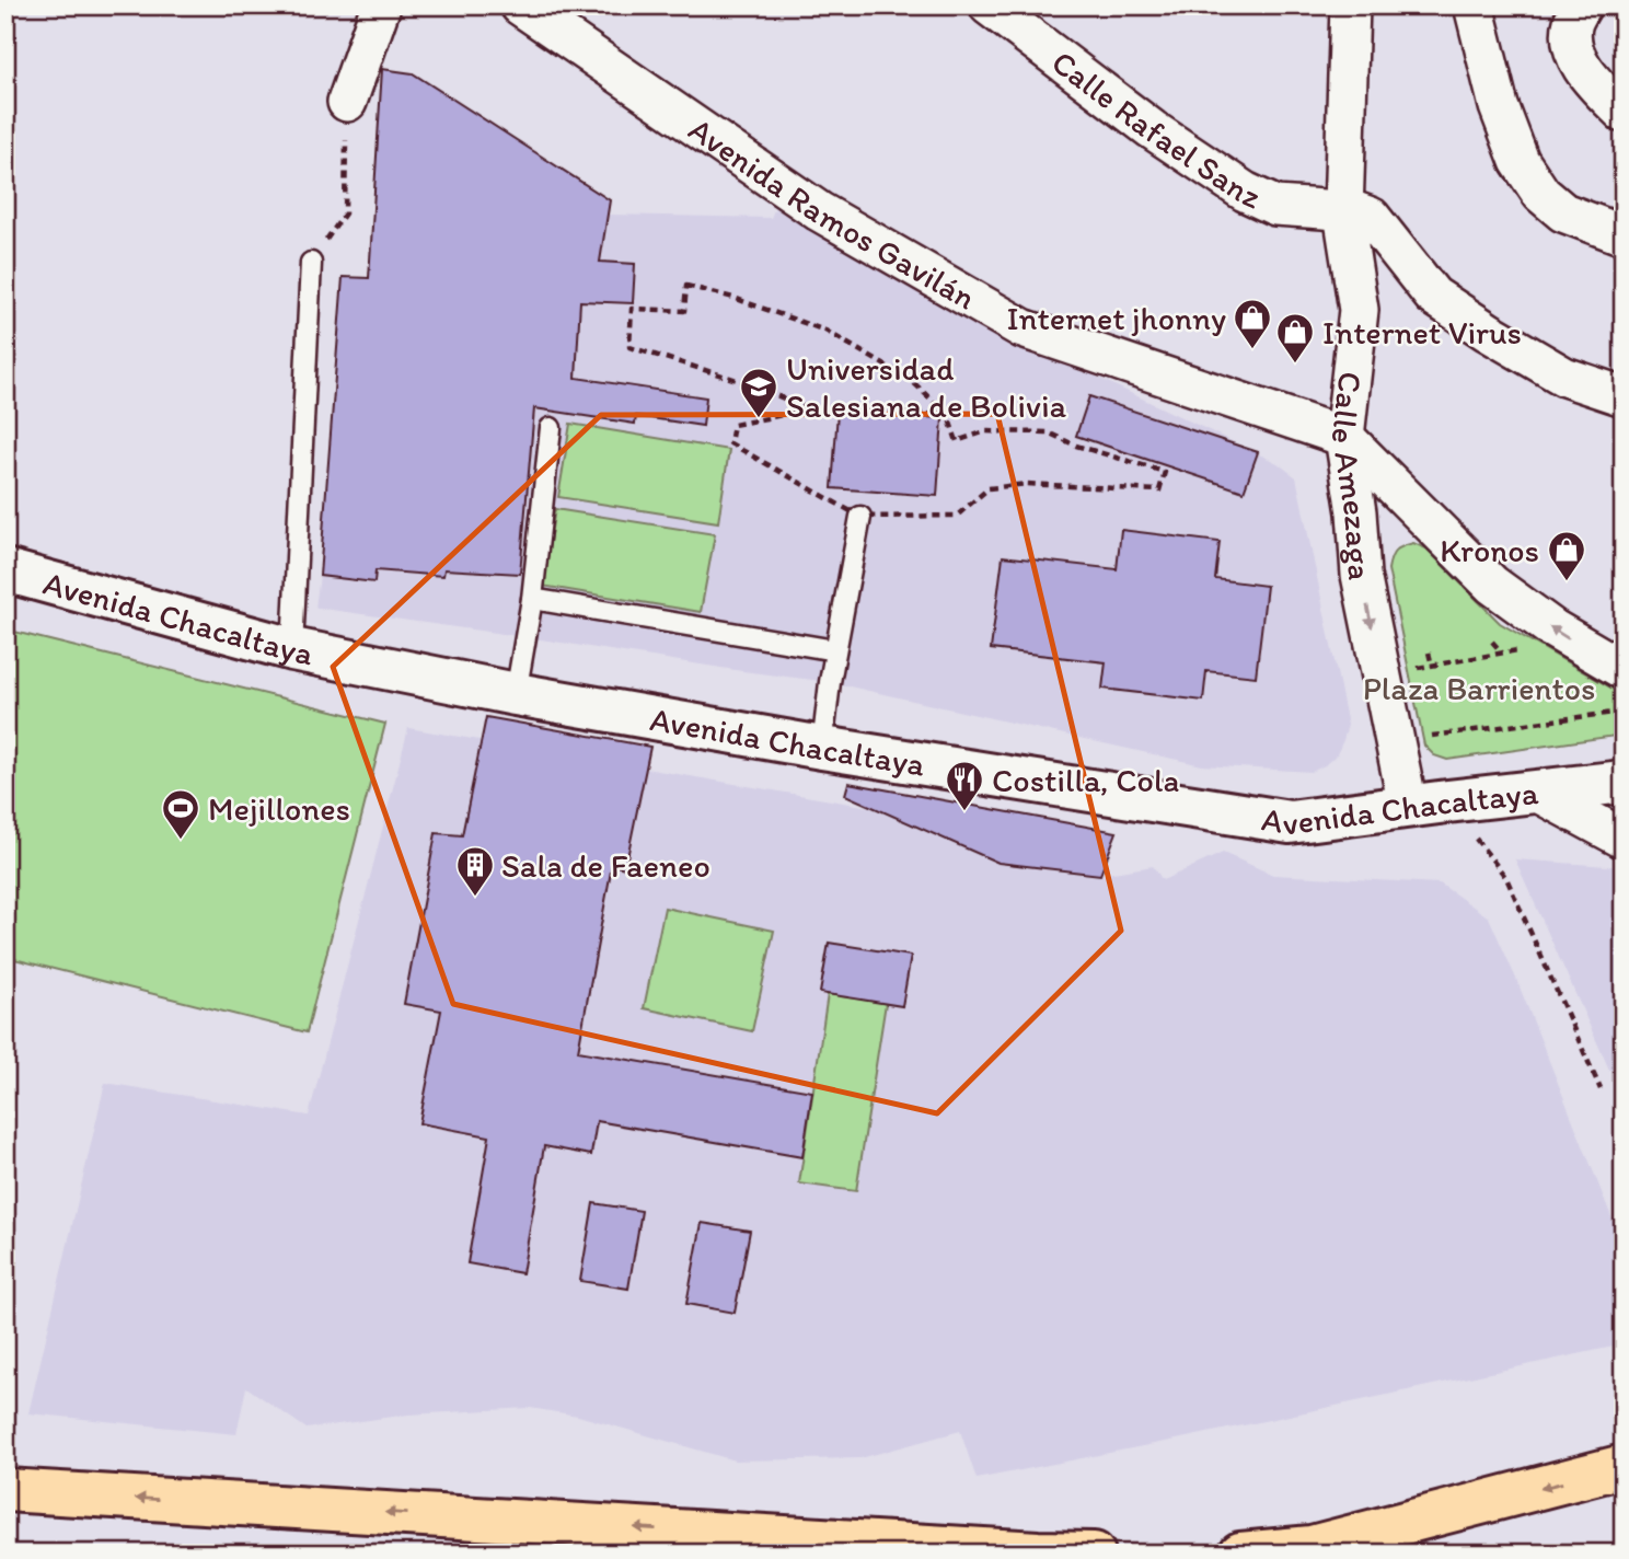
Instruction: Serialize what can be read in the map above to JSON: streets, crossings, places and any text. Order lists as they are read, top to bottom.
{
  "streets": {
    "street": [
      "Calle Rafael Sanz",
      "Avenida Ramos Gavilán",
      "Calle Amezaga",
      "Avenida Chacaltaya"
    ]
  },
  "crossings": [
    ["Calle Rafael Sanz", "Calle Amezaga"],
    ["Avenida Ramos Gavilán", "Calle Amezaga"],
    ["Calle Amezaga", "Avenida Chacaltaya"]
  ],
  "one_way": ["Calle Amezaga"],
  "parks": ["Plaza Barrientos"],
  "places": {
    "shop": ["Internet jhonny", "Internet Virus", "Kronos"],
    "school or university": ["Universidad Salesiana de Bolivia"],
    "restaurant": ["Costilla, Cola"],
    "sports": ["Mejillones"],
    "building": ["Sala de Faeneo"]
  }
}
